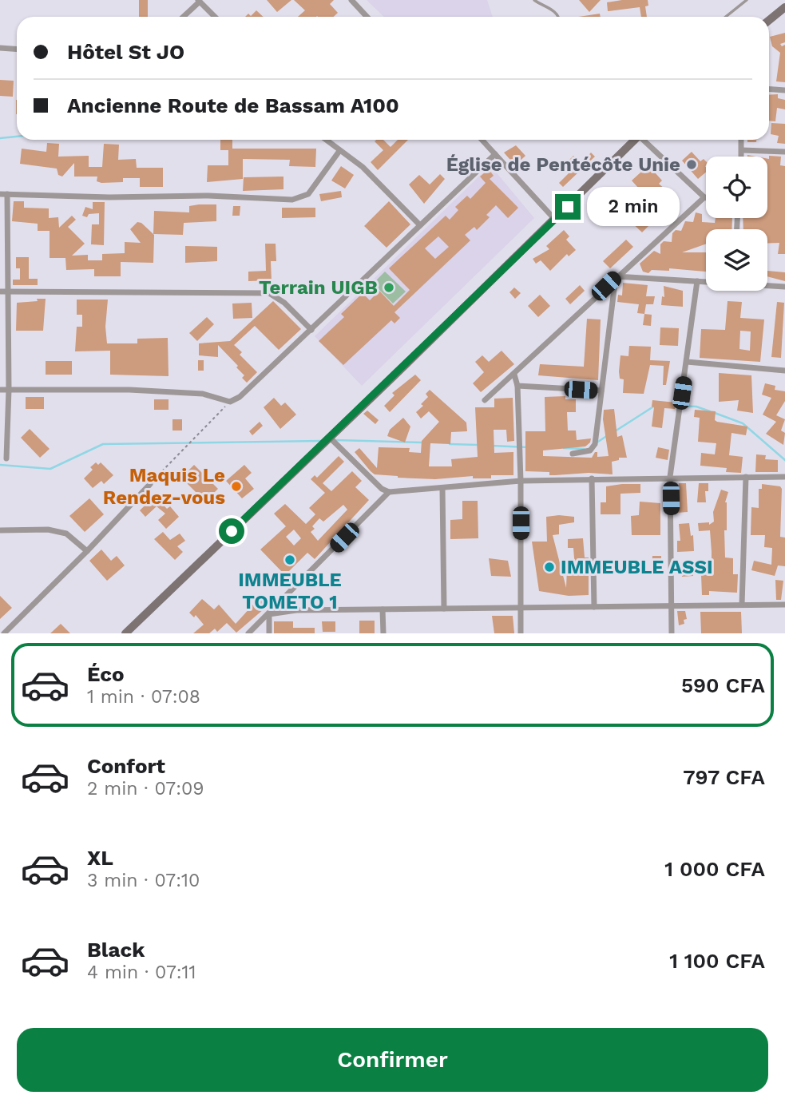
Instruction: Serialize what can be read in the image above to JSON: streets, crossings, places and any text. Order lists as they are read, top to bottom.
{
  "places": [
    "Église de Pentécôte Unie",
    "Terrain UIGB",
    "Maquis Le Rendez-vous",
    "IMMEUBLE TOMETO 1",
    "IMMEUBLE ASSI"
  ],
  "page": {
    "banner": ["Hôtel St JO", "Ancienne Route de Bassam A100"],
    "bubble": "2 min",
    "list": [
      {
        "name": "Éco",
        "note": "1 min · 07:08",
        "value": "590 CFA"
      },
      {
        "name": "Confort",
        "note": "2 min · 07:09",
        "value": "797 CFA"
      },
      {
        "name": "XL",
        "note": "3 min · 07:10",
        "value": "1 000 CFA"
      },
      {
        "name": "Black",
        "note": "4 min · 07:11",
        "value": "1 100 CFA"
      }
    ],
    "buttons": "Confirmer"
  }
}
